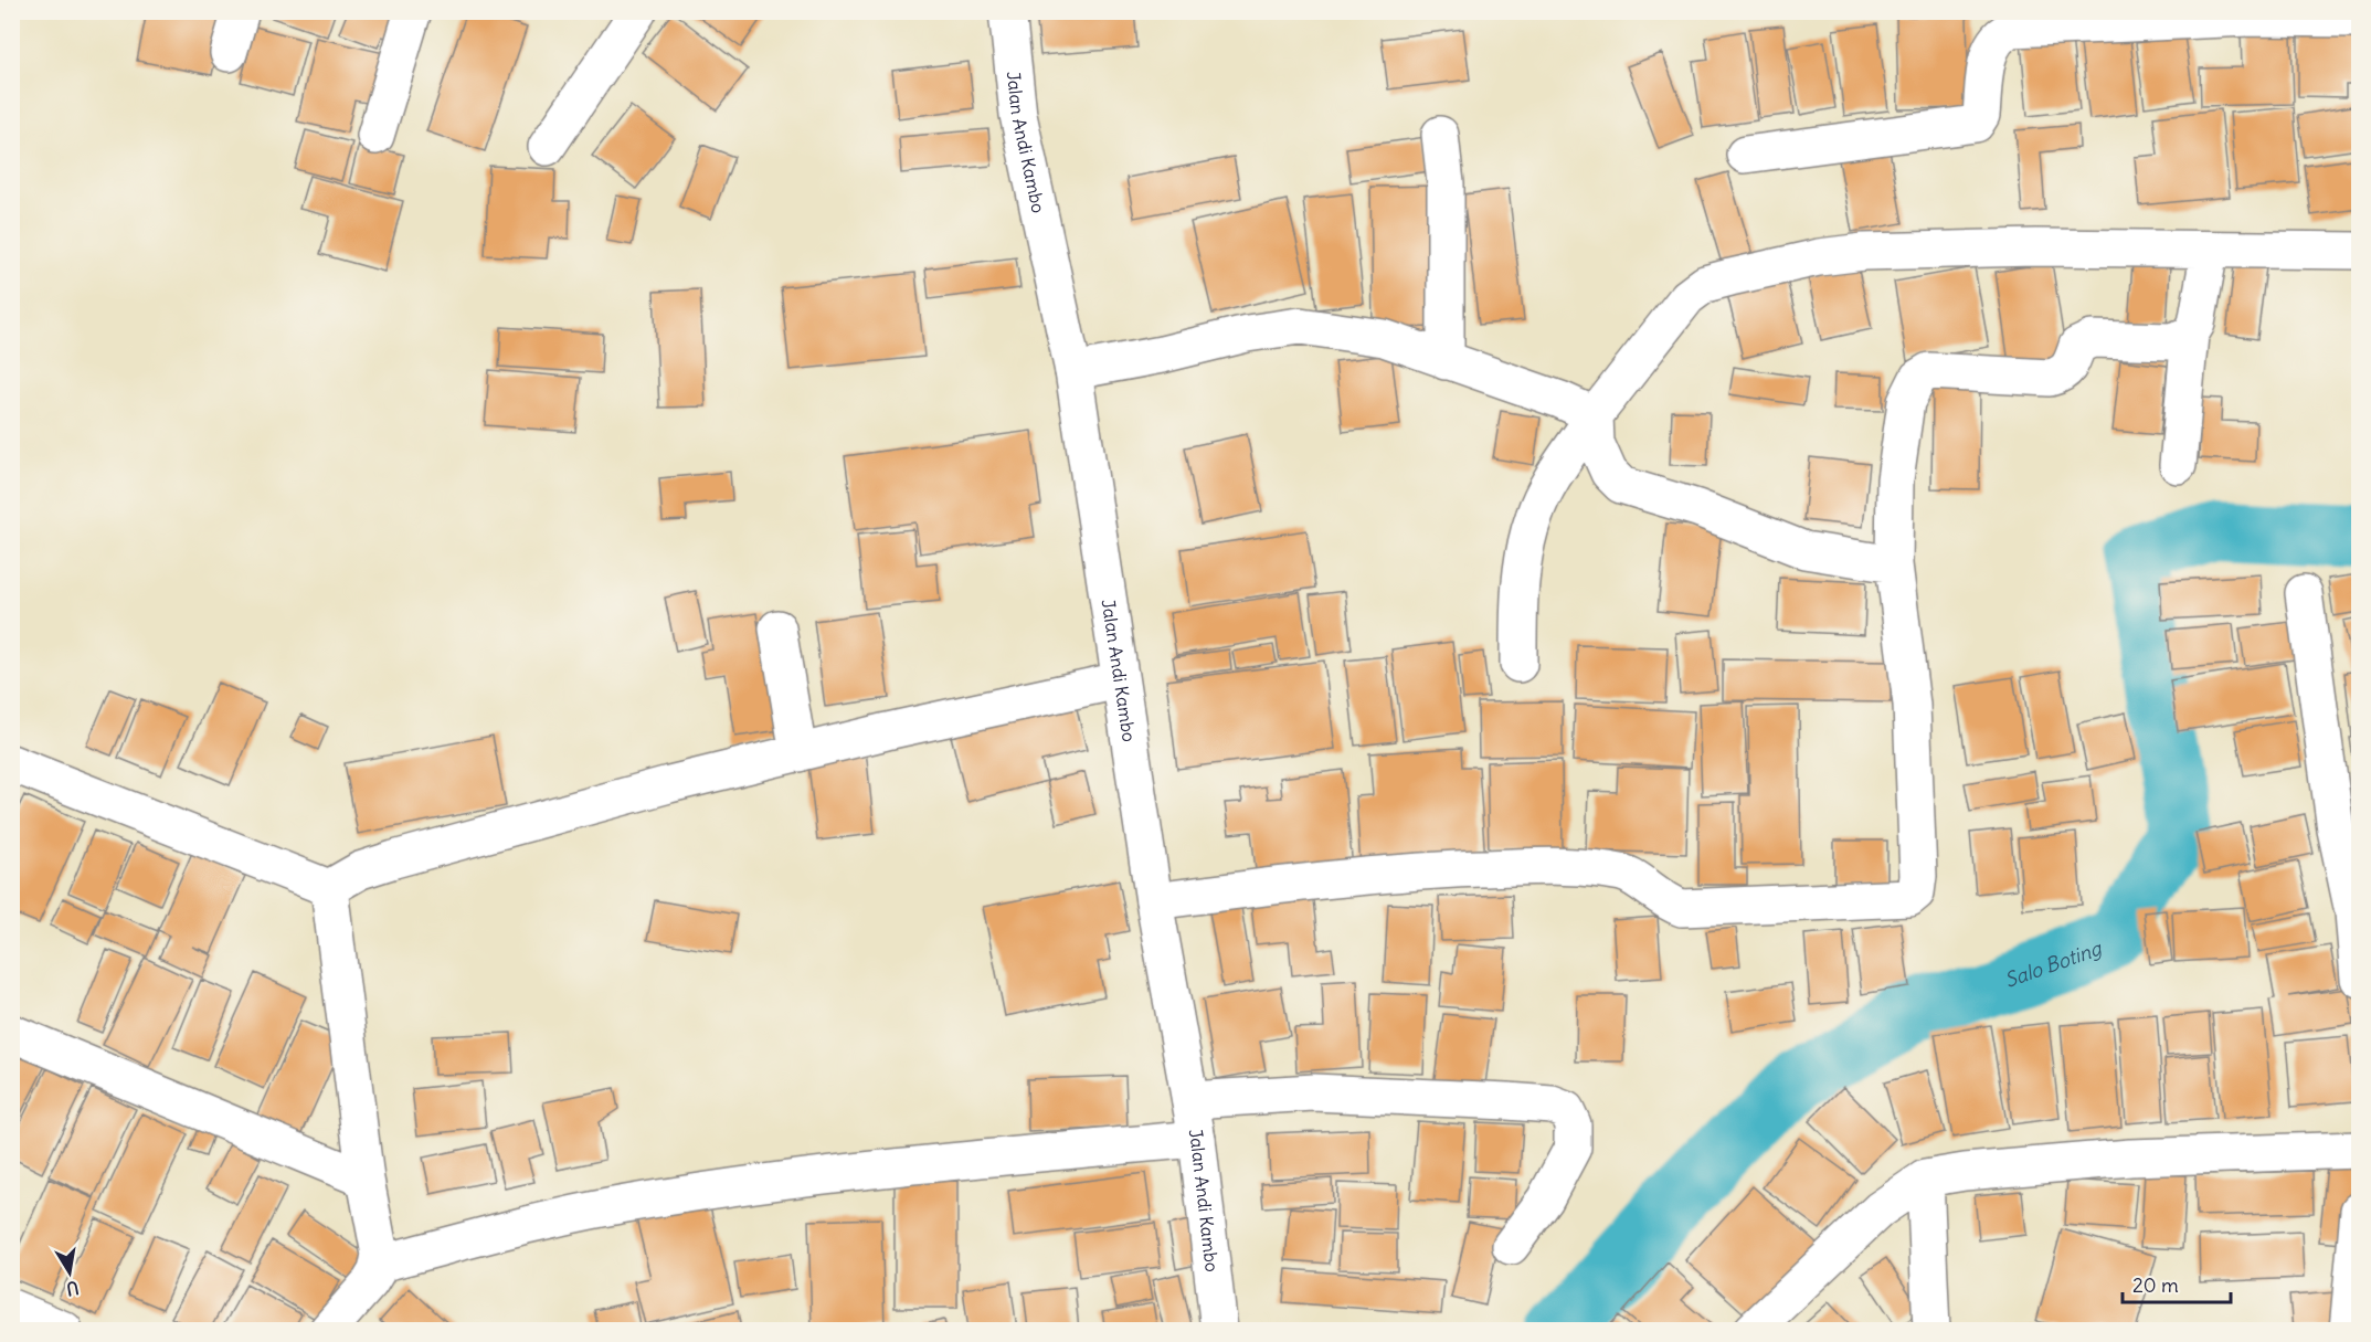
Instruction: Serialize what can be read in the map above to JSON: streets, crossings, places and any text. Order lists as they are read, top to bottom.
{
  "streets": {
    "street": ["Jalan Andi Kambo"]
  },
  "water": ["Salo Boting"],
  "scale_bar": "20 m",
  "north": "bottom"
}
